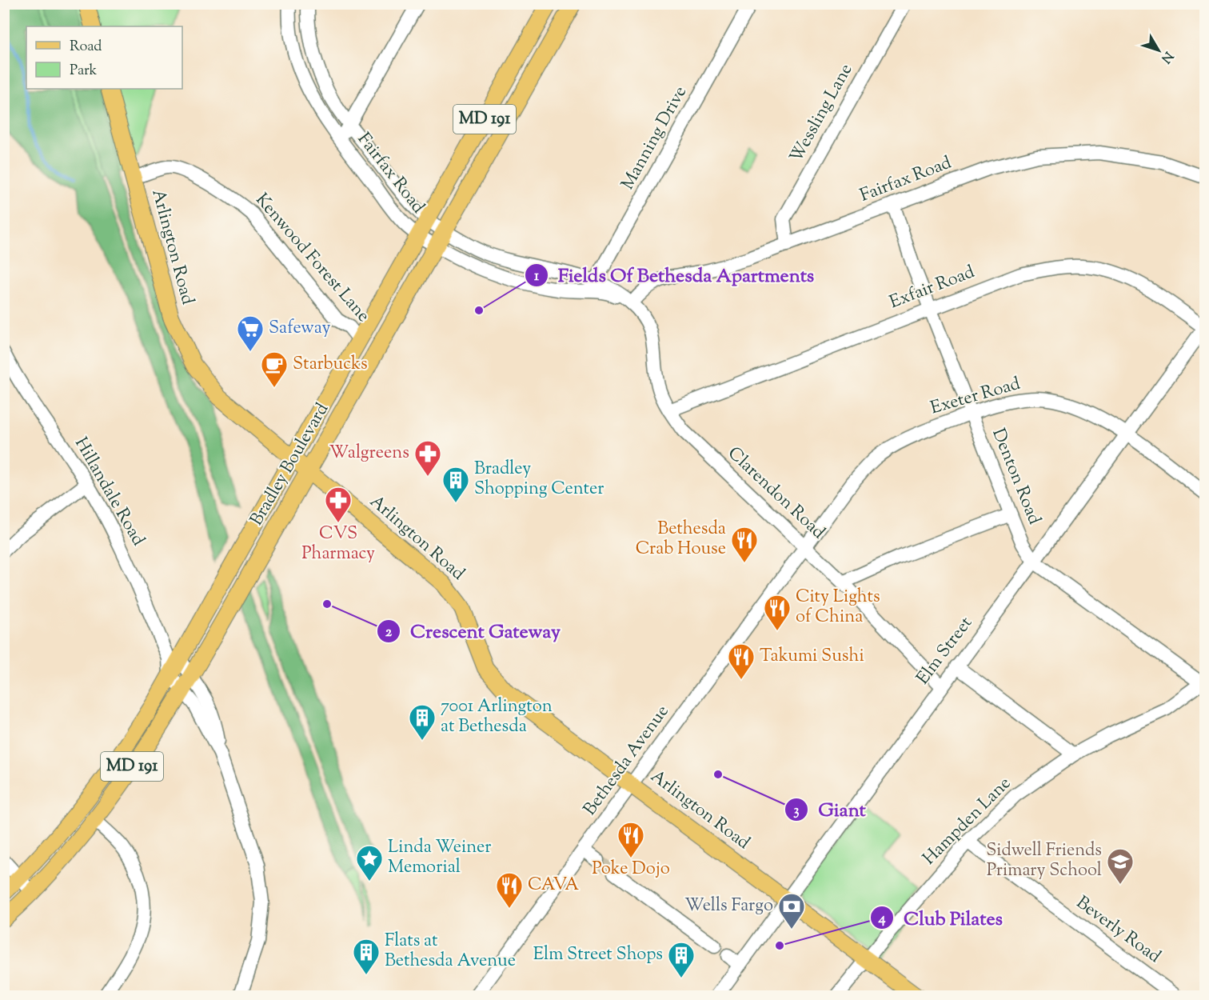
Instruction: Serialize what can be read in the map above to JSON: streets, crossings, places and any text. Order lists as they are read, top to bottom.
{
  "streets": {
    "main road": ["MD 191", "Arlington Road", "Bradley Boulevard"],
    "street": [
      "Wessling Lane",
      "Manning Drive",
      "Fairfax Road",
      "Kenwood Forest Lane",
      "Exfair Road",
      "Exeter Road",
      "Denton Road",
      "Hillandale Road",
      "Clarendon Road",
      "Elm Street",
      "Bethesda Avenue",
      "Hampden Lane",
      "Beverly Road"
    ]
  },
  "crossings": [
    ["Wessling Lane", "Fairfax Road"],
    ["Manning Drive", "Fairfax Road"],
    ["Fairfax Road", "Bradley Boulevard"],
    ["Fairfax Road", "Denton Road"],
    ["Fairfax Road", "Clarendon Road"],
    ["Arlington Road", "Kenwood Forest Lane"],
    ["Arlington Road", "Bradley Boulevard"],
    ["Arlington Road", "Elm Street"],
    ["Arlington Road", "Bethesda Avenue"],
    ["Arlington Road", "Hampden Lane"],
    ["Kenwood Forest Lane", "Bradley Boulevard"],
    ["Exfair Road", "Denton Road"],
    ["Exfair Road", "Clarendon Road"],
    ["Exfair Road", "Elm Street"],
    ["Exeter Road", "Denton Road"],
    ["Exeter Road", "Clarendon Road"],
    ["Exeter Road", "Elm Street"],
    ["Exeter Road", "Bethesda Avenue"],
    ["Bradley Boulevard", "Hillandale Road"],
    ["Denton Road", "Elm Street"],
    ["Denton Road", "Hampden Lane"],
    ["Clarendon Road", "Elm Street"],
    ["Clarendon Road", "Bethesda Avenue"],
    ["Hampden Lane", "Beverly Road"]
  ],
  "places": {
    "other": [
      "Fields Of Bethesda Apartments",
      "Crescent Gateway",
      "Giant",
      "Club Pilates"
    ],
    "supermarket": ["Safeway"],
    "cafe": ["Starbucks"],
    "pharmacy": ["Walgreens", "CVS Pharmacy"],
    "building": [
      "Bradley Shopping Center",
      "7001 Arlington at Bethesda",
      "Flats at Bethesda Avenue",
      "Elm Street Shops"
    ],
    "restaurant": [
      "Bethesda Crab House",
      "City Lights of China",
      "Takumi Sushi",
      "Poke Dojo",
      "CAVA"
    ],
    "place": ["Linda Weiner Memorial"],
    "school or university": ["Sidwell Friends Primary School"],
    "bank": ["Wells Fargo"]
  },
  "legend": ["Road", "Park"],
  "north": "bottom right"
}
